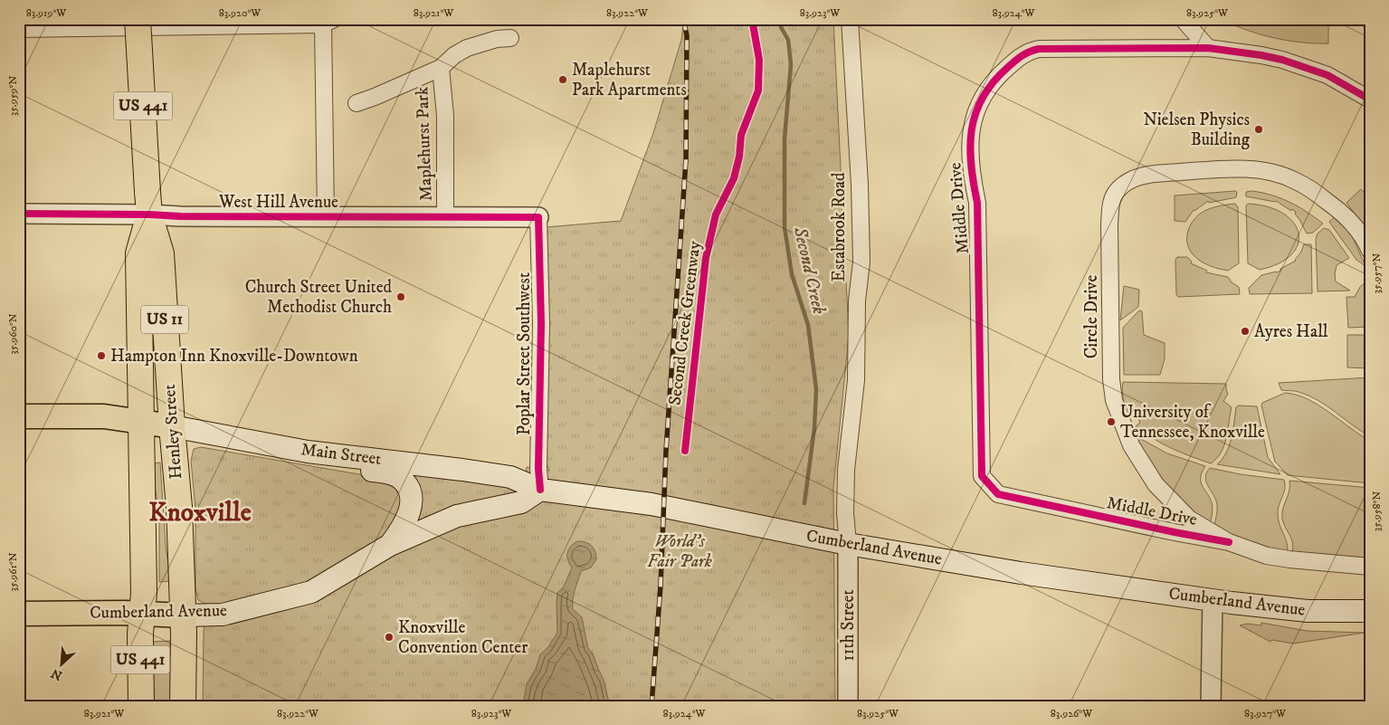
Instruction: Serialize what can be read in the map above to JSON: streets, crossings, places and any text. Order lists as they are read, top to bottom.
{
  "streets": {
    "highway": ["US 441", "US 11", "Henley Street"],
    "main road": ["Main Street", "Cumberland Avenue"],
    "street": [
      "Maplehurst Park",
      "West Hill Avenue",
      "Middle Drive",
      "Estabrook Road",
      "Circle Drive",
      "Poplar Street Southwest",
      "11th Street"
    ],
    "cycle path": ["Second Creek Greenway"]
  },
  "crossings": [
    ["Maplehurst Park", "West Hill Avenue"],
    ["West Hill Avenue", "Poplar Street Southwest"],
    ["West Hill Avenue", "Henley Street"],
    ["Middle Drive", "Circle Drive"],
    ["Estabrook Road", "Cumberland Avenue"],
    ["Estabrook Road", "11th Street"],
    ["Poplar Street Southwest", "Main Street"],
    ["Poplar Street Southwest", "Cumberland Avenue"],
    ["Henley Street", "Main Street"],
    ["Henley Street", "Cumberland Avenue"],
    ["Main Street", "Cumberland Avenue"],
    ["Cumberland Avenue", "11th Street"]
  ],
  "districts": ["Knoxville"],
  "water": ["Second Creek"],
  "parks": ["World's Fair Park"],
  "places": [
    "Maplehurst Park Apartments",
    "Nielsen Physics Building",
    "Church Street United Methodist Church",
    "Ayres Hall",
    "Hampton Inn Knoxville-Downtown",
    "University of Tennessee, Knoxville",
    "Knoxville Convention Center"
  ],
  "north": "bottom left",
  "coordinates": [
    "83.919°W",
    "83.920°W",
    "83.921°W",
    "83.922°W",
    "83.923°W",
    "83.924°W",
    "83.925°W",
    "35.959°N",
    "35.957°N",
    "35.960°N",
    "35.958°N",
    "35.961°N",
    "83.926°W",
    "83.927°W"
  ]
}
